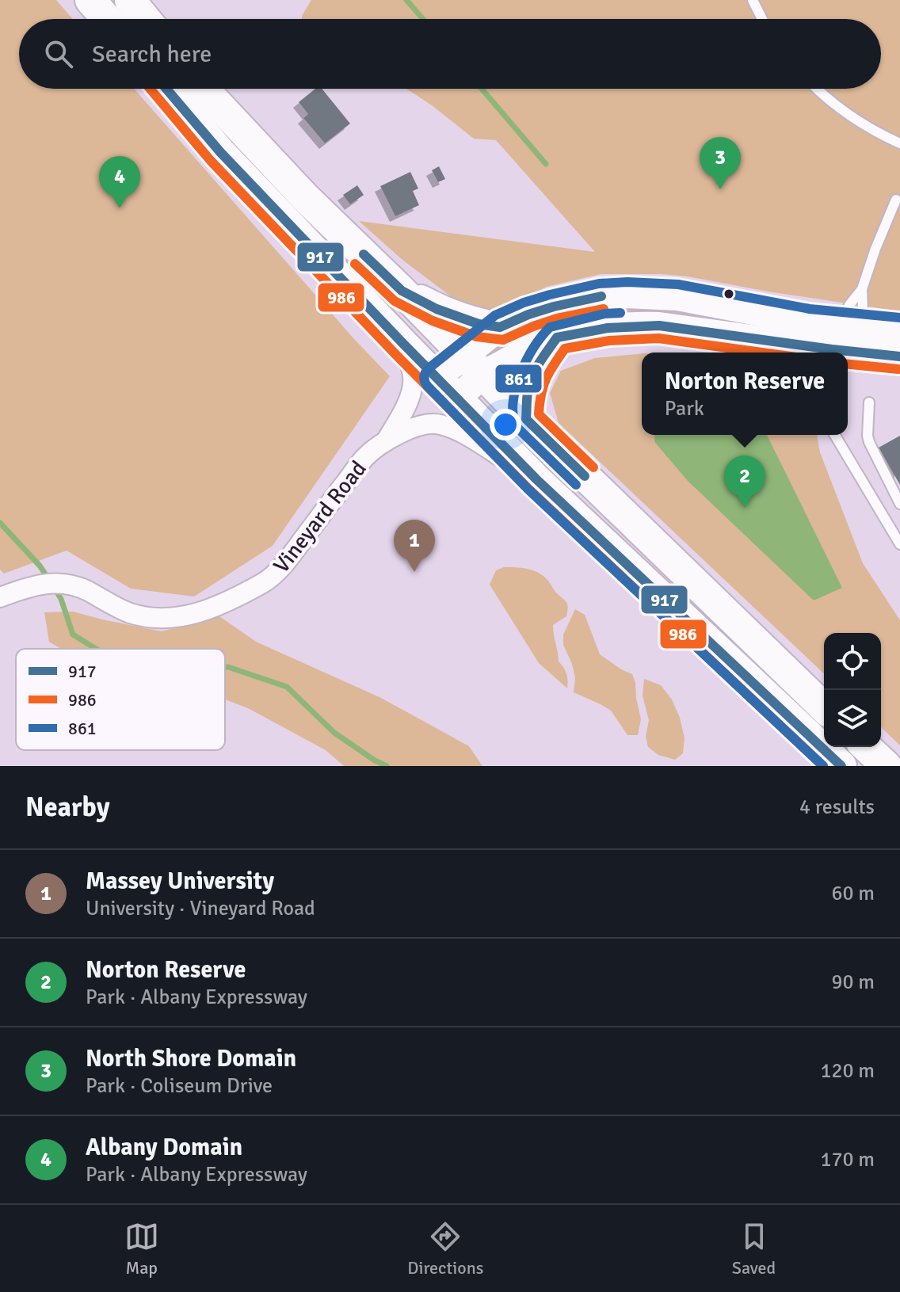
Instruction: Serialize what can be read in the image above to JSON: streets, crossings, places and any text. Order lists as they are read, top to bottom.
{
  "streets": {
    "street": ["Vineyard Road"]
  },
  "lines": ["transit line 917", "transit line 986", "transit line 861"],
  "legend": ["917", "986", "861"],
  "page": {
    "search": "Search here",
    "pins": [
      "3",
      "4",
      "2",
      "1"
    ],
    "popup": ["Norton Reserve", "Park"],
    "heading": ["Nearby", "4 results"],
    "list": [
      {
        "mark": "1",
        "name": "Massey University",
        "note": "University · Vineyard Road",
        "value": "60 m"
      },
      {
        "mark": "2",
        "name": "Norton Reserve",
        "note": "Park · Albany Expressway",
        "value": "90 m"
      },
      {
        "mark": "3",
        "name": "North Shore Domain",
        "note": "Park · Coliseum Drive",
        "value": "120 m"
      },
      {
        "mark": "4",
        "name": "Albany Domain",
        "note": "Park · Albany Expressway",
        "value": "170 m"
      }
    ],
    "nav": ["Map", "Directions", "Saved"]
  }
}
